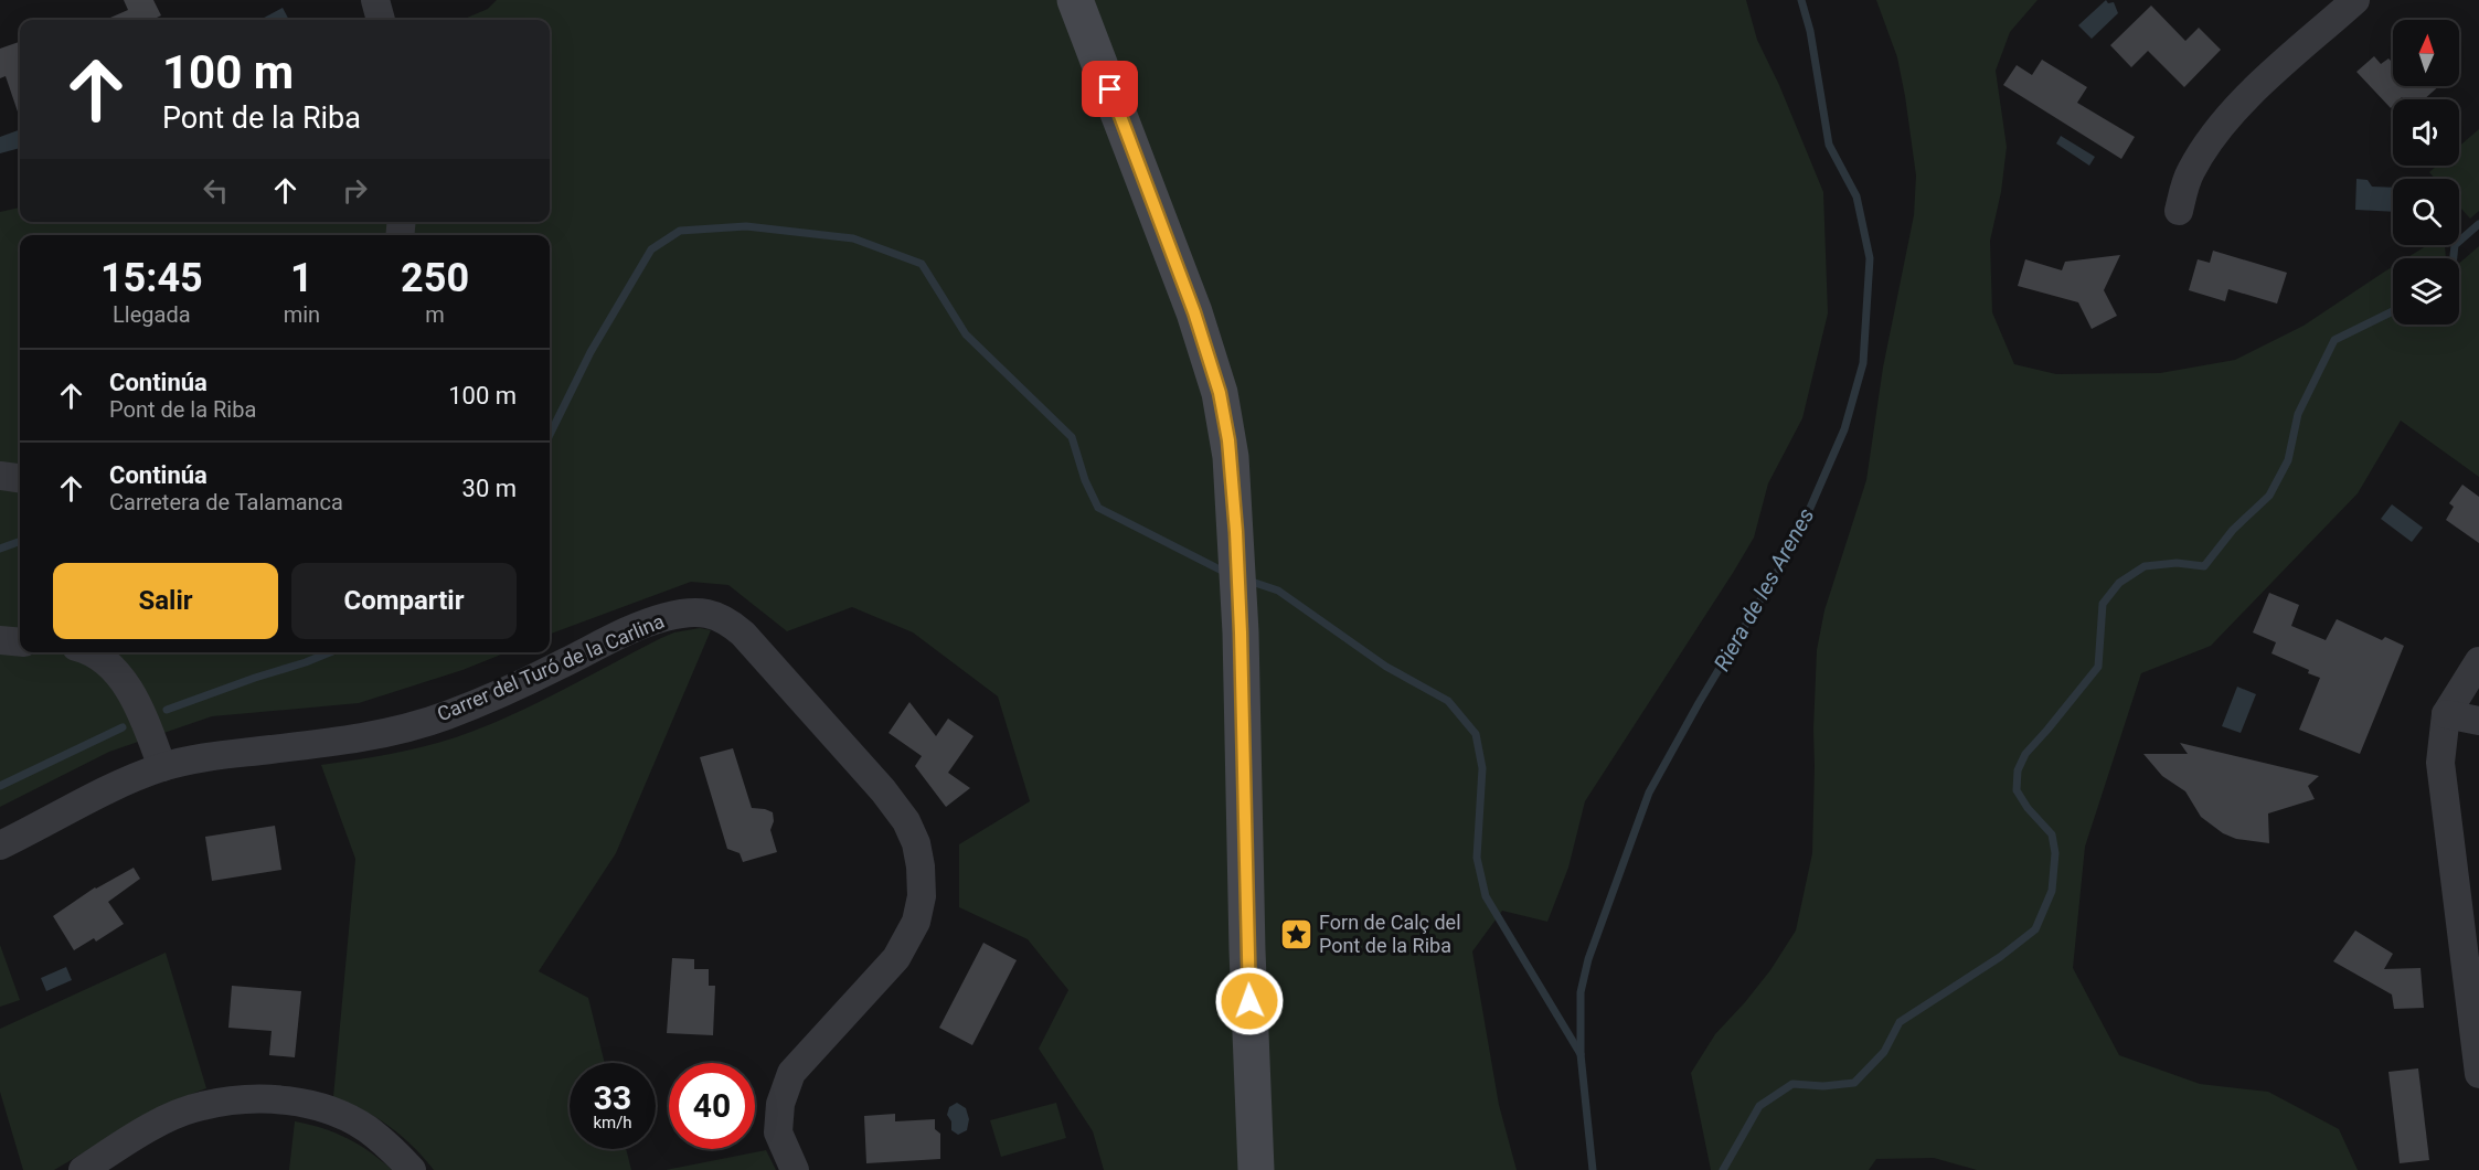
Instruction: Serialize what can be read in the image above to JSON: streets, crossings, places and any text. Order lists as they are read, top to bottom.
{
  "streets": {
    "street": ["Carrer del Turó de la Carlina"]
  },
  "water": ["Riera de les Arenes"],
  "places": {
    "place": ["Forn de Calç del Pont de la Riba"]
  },
  "north": "top",
  "page": {
    "turn": ["100 m", "Pont de la Riba"],
    "eta": [
      "15:45",
      "Llegada",
      "1",
      "min",
      "250",
      "m"
    ],
    "list": [
      {
        "name": "Continúa",
        "note": "Pont de la Riba",
        "value": "100 m"
      },
      {
        "name": "Continúa",
        "note": "Carretera de Talamanca",
        "value": "30 m"
      }
    ],
    "buttons": ["Salir", "Compartir"],
    "speed": "33 km/h",
    "limit": "40"
  }
}
